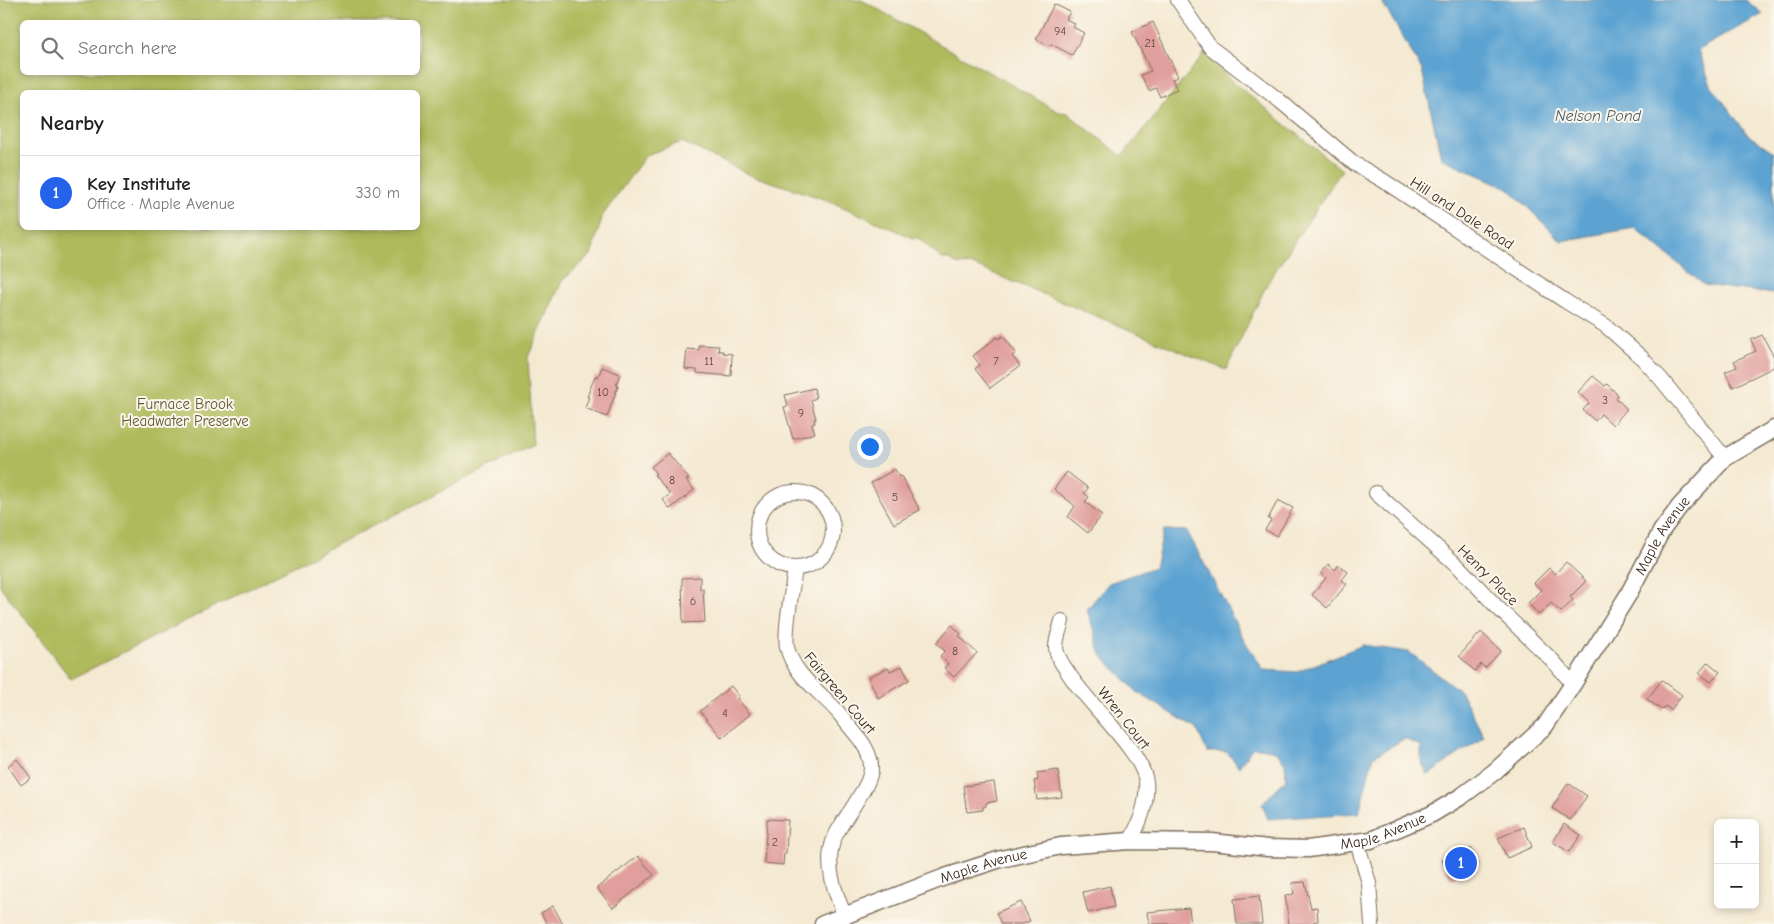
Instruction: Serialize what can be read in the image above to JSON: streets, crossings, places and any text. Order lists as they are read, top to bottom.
{
  "streets": {
    "street": [
      "Hill and Dale Road",
      "Maple Avenue",
      "Henry Place",
      "Fairgreen Court",
      "Wren Court"
    ]
  },
  "crossings": [
    ["Hill and Dale Road", "Maple Avenue"],
    ["Maple Avenue", "Henry Place"],
    ["Maple Avenue", "Fairgreen Court"],
    ["Maple Avenue", "Wren Court"]
  ],
  "water": ["Nelson Pond"],
  "parks": ["Furnace Brook Headwater Preserve"],
  "house_numbers": [
    "94",
    "21",
    "11",
    "7",
    "10",
    "3",
    "9",
    "8",
    "5",
    "6",
    "8",
    "4",
    "2"
  ],
  "page": {
    "search": "Search here",
    "heading": "Nearby",
    "list": [
      {
        "mark": "1",
        "name": "Key Institute",
        "note": "Office · Maple Avenue",
        "value": "330 m"
      }
    ],
    "map_buttons": ["+", "−"],
    "pins": "1"
  }
}
